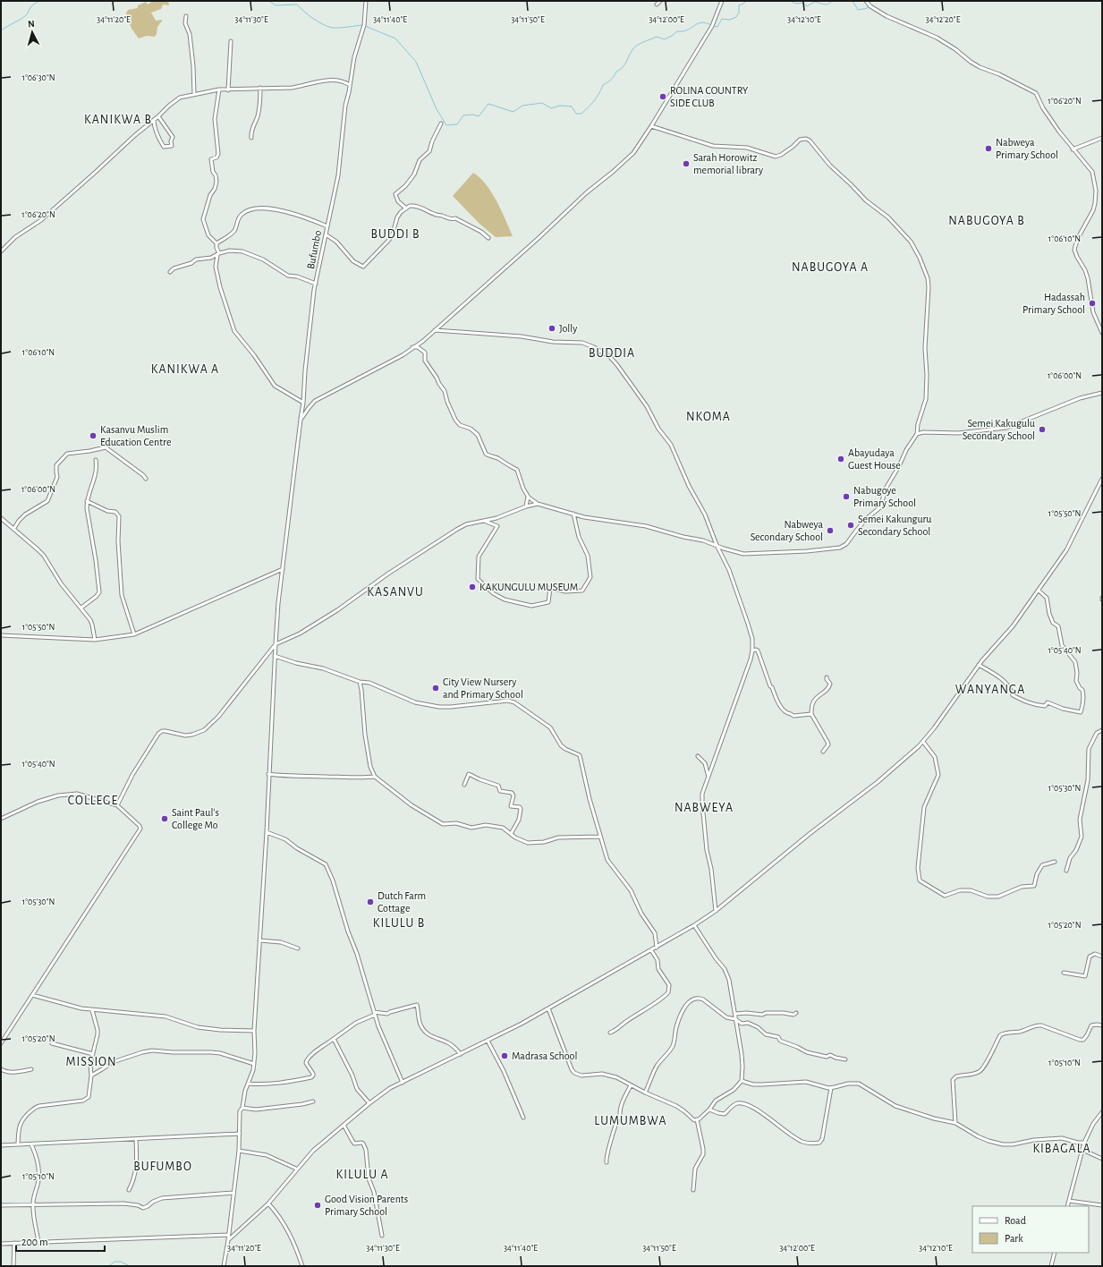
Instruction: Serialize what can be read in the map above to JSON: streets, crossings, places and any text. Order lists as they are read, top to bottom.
{
  "streets": {
    "street": ["Bufumbo"]
  },
  "districts": [
    "KANIKWA B",
    "NABUGOYA B",
    "BUDDI B",
    "NABUGOYA A",
    "BUDDIA",
    "KANIKWA A",
    "NKOMA",
    "KASANVU",
    "WANYANGA",
    "COLLEGE",
    "NABWEYA",
    "KILULU B",
    "MISSION",
    "LUMUMBWA",
    "KIBAGALA",
    "BUFUMBO",
    "KILULU A"
  ],
  "places": [
    "ROLINA COUNTRY SIDE CLUB",
    "Nabweya Primary School",
    "Sarah Horowitz memorial library",
    "Hadassah Primary School",
    "Jolly",
    "Semei Kakugulu Secondary School",
    "Kasanvu Muslim Education Centre",
    "Abayudaya Guest House",
    "Nabugoye Primary School",
    "Semei Kakunguru Secondary School",
    "Nabweya Secondary School",
    "KAKUNGULU MUSEUM",
    "City View Nursery and Primary School",
    "Saint Paul's College Mo",
    "Dutch Farm Cottage",
    "Madrasa School",
    "Good Vision Parents Primary School"
  ],
  "legend": ["Road", "Park"],
  "scale_bar": "200 m",
  "north": "top",
  "coordinates": [
    "34°11'20\"E",
    "34°11'30\"E",
    "34°11'40\"E",
    "34°11'50\"E",
    "34°12'00\"E",
    "34°12'10\"E",
    "34°12'20\"E",
    "1°06'30\"N",
    "1°06'20\"N",
    "1°06'10\"N",
    "1°06'00\"N",
    "1°05'50\"N",
    "1°05'40\"N",
    "1°05'30\"N",
    "1°05'20\"N",
    "1°05'10\"N"
  ]
}
